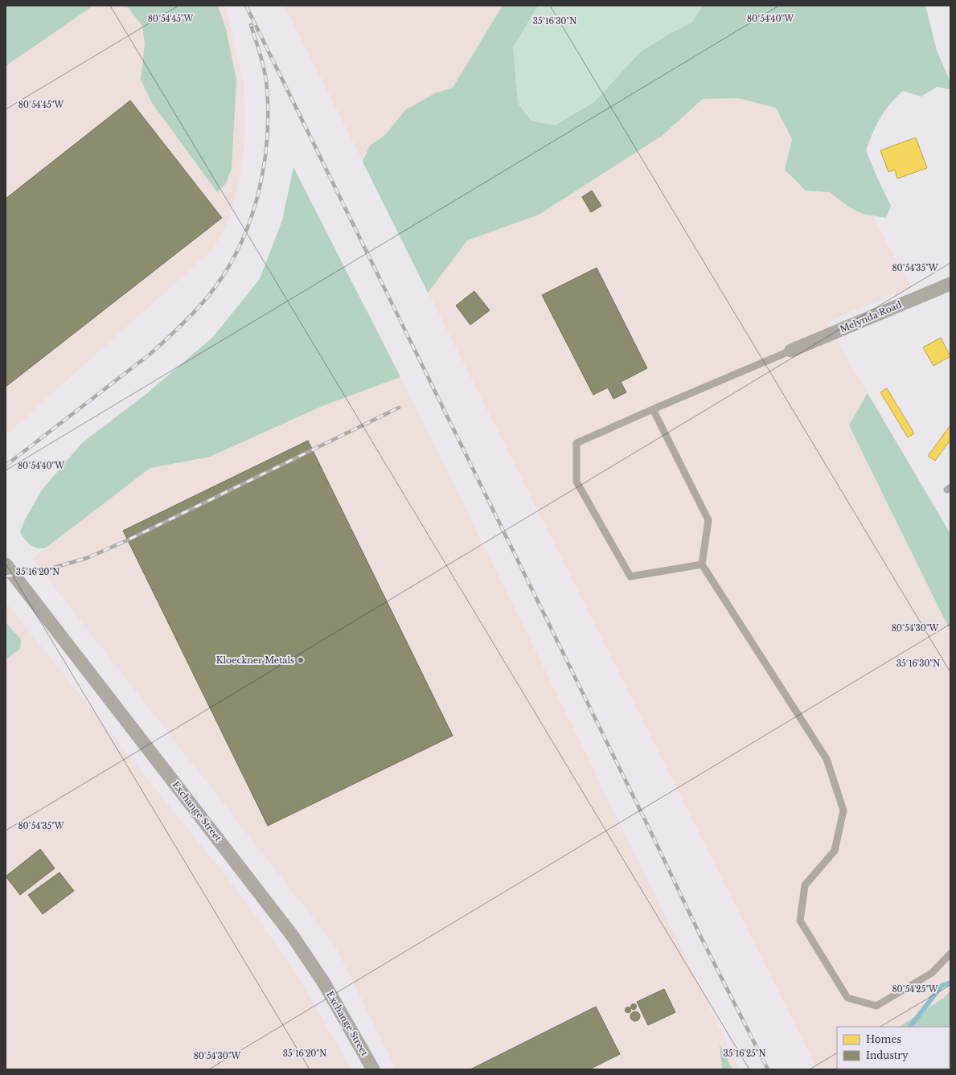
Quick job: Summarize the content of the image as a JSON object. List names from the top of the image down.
{
  "streets": {
    "street": ["Melynda Road", "Exchange Street"]
  },
  "places": ["Kloeckner Metals"],
  "legend": ["Homes", "Industry"],
  "coordinates": [
    "80°54'45\"W",
    "80°54'40\"W",
    "35°16'30\"N",
    "80°54'35\"W",
    "35°16'20\"N",
    "80°54'30\"W",
    "80°54'25\"W",
    "35°16'25\"N"
  ]
}
